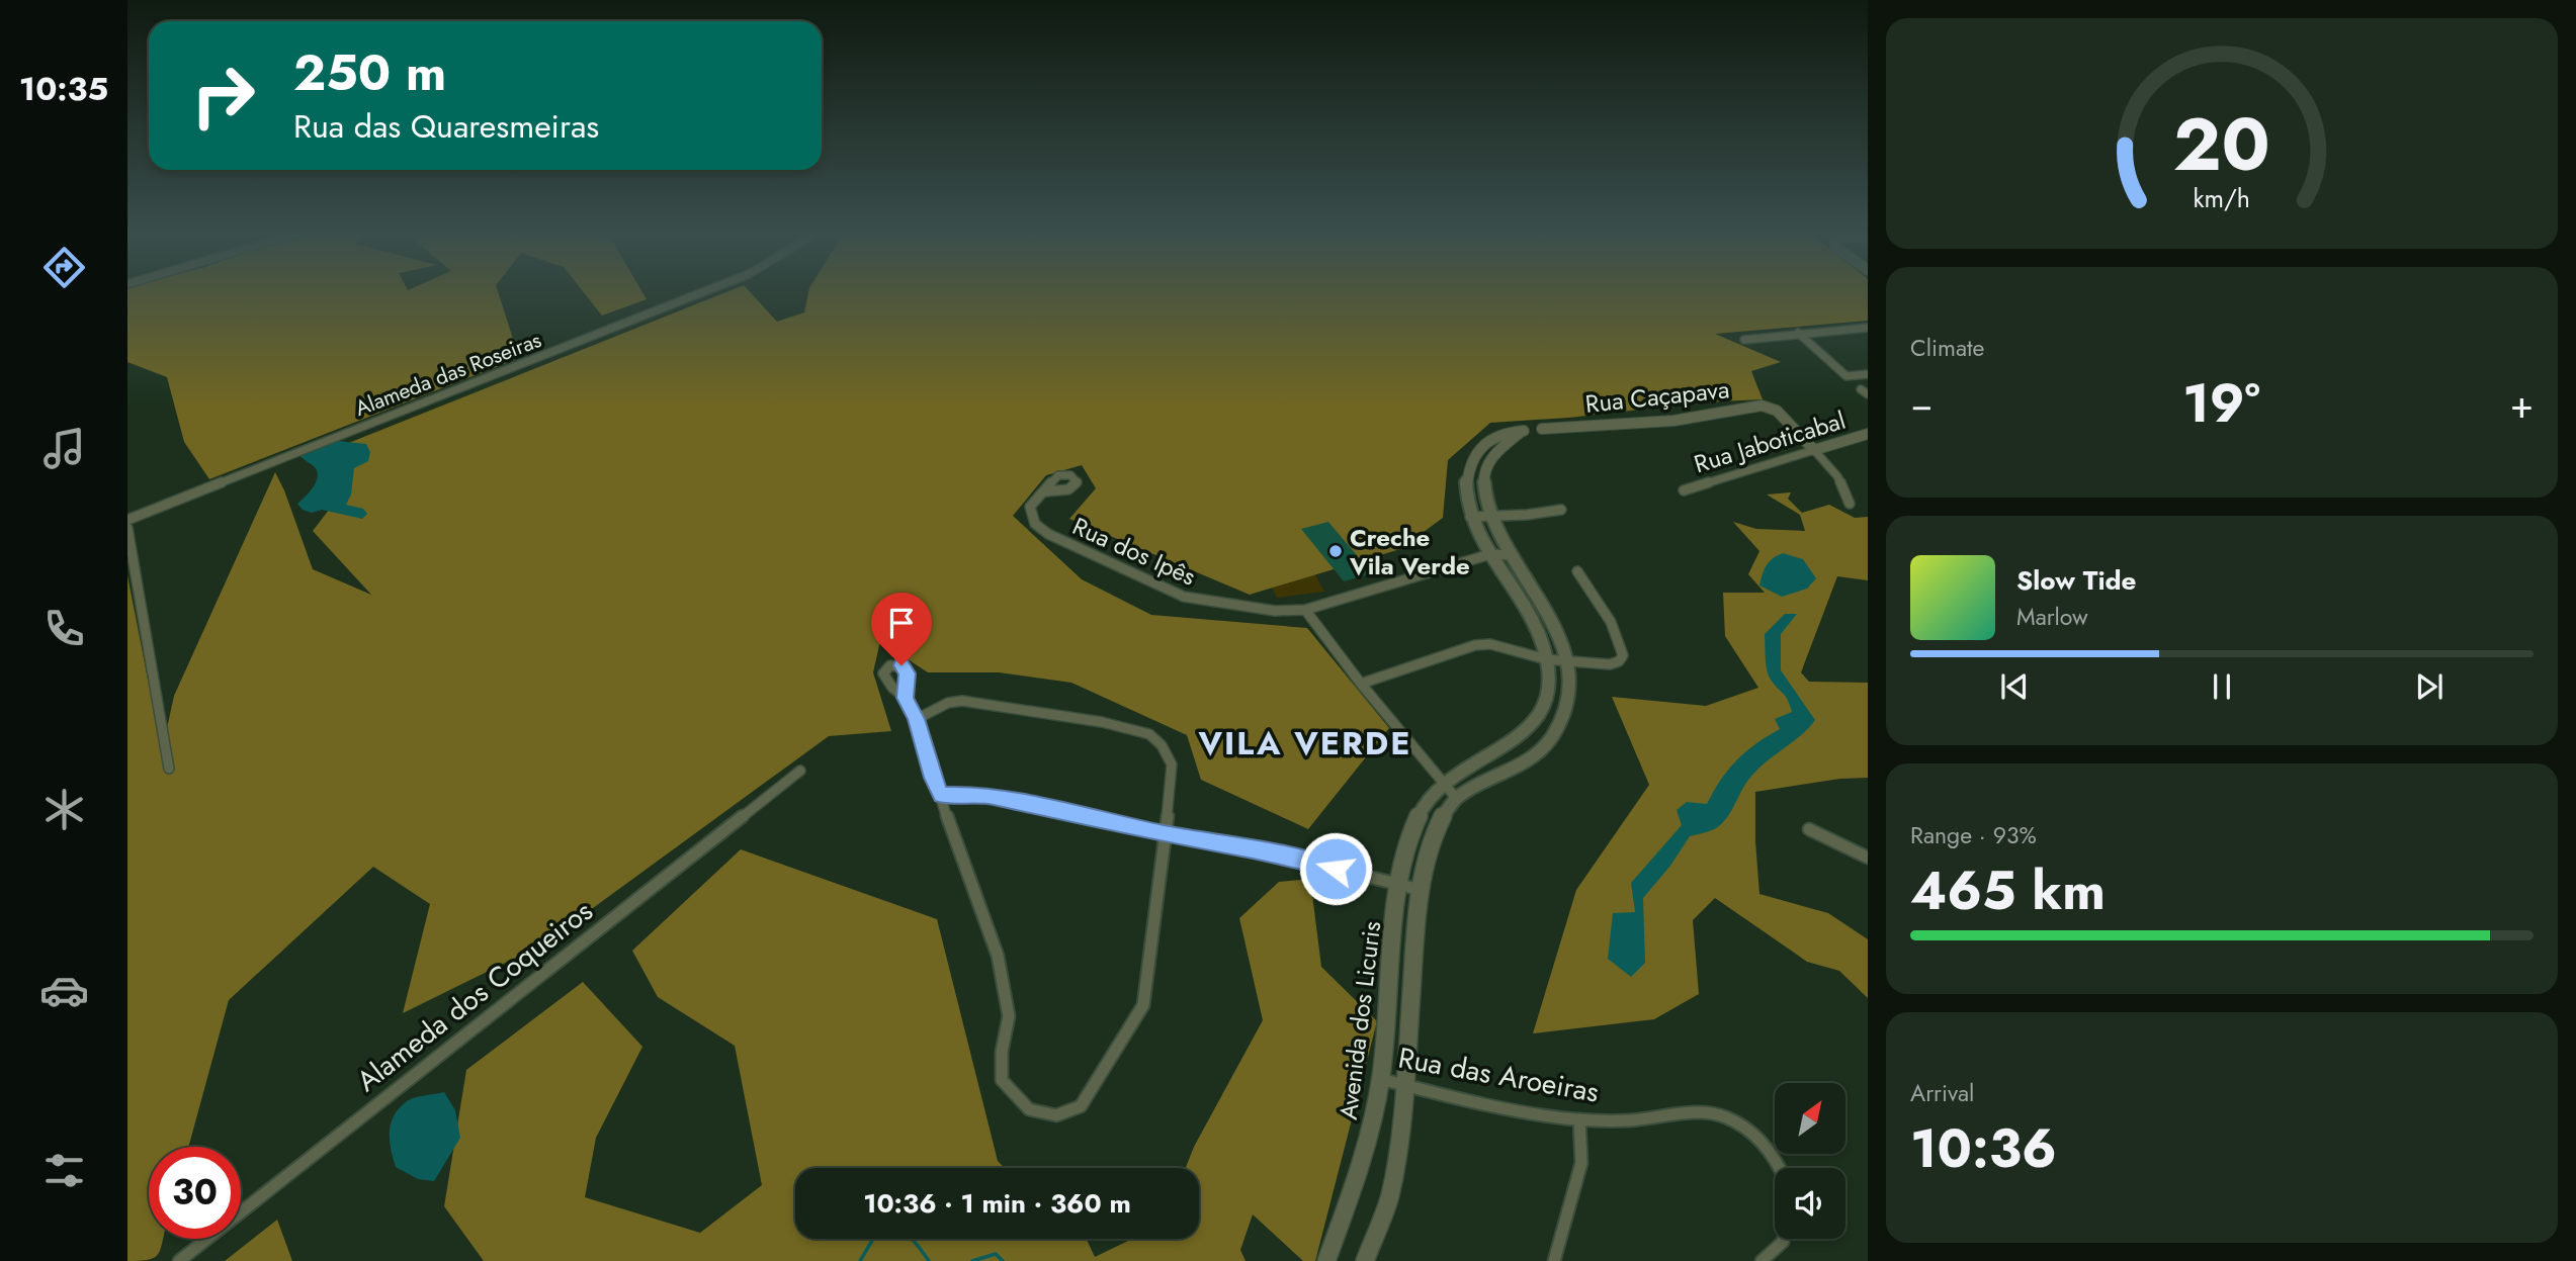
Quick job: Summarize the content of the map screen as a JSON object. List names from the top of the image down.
{
  "streets": {
    "street": [
      "Alameda das Roseiras",
      "Rua Caçapava",
      "Rua Jaboticabal",
      "Rua dos Ipês",
      "Alameda dos Coqueiros",
      "Avenida dos Licuris",
      "Rua das Aroeiras"
    ]
  },
  "crossings": [
    ["Rua Caçapava", "Rua Jaboticabal"],
    ["Rua Caçapava", "Avenida dos Licuris"],
    ["Rua dos Ipês", "Avenida dos Licuris"],
    ["Avenida dos Licuris", "Rua das Aroeiras"]
  ],
  "districts": ["VILA VERDE"],
  "places": ["Creche Vila Verde"],
  "north": "top right",
  "page": {
    "tabs": "10:35",
    "turn": ["250 m", "Rua das Quaresmeiras"],
    "tile": [
      "Climate",
      ["Range · 93%", "465 km"],
      ["Arrival", "10:36"]
    ],
    "heat": ["−", "19°", "+"],
    "song": ["Slow Tide", "Marlow"],
    "limit": "30",
    "trip": "10:36 · 1 min · 360 m",
    "gauge": ["20", "km/h"]
  }
}
